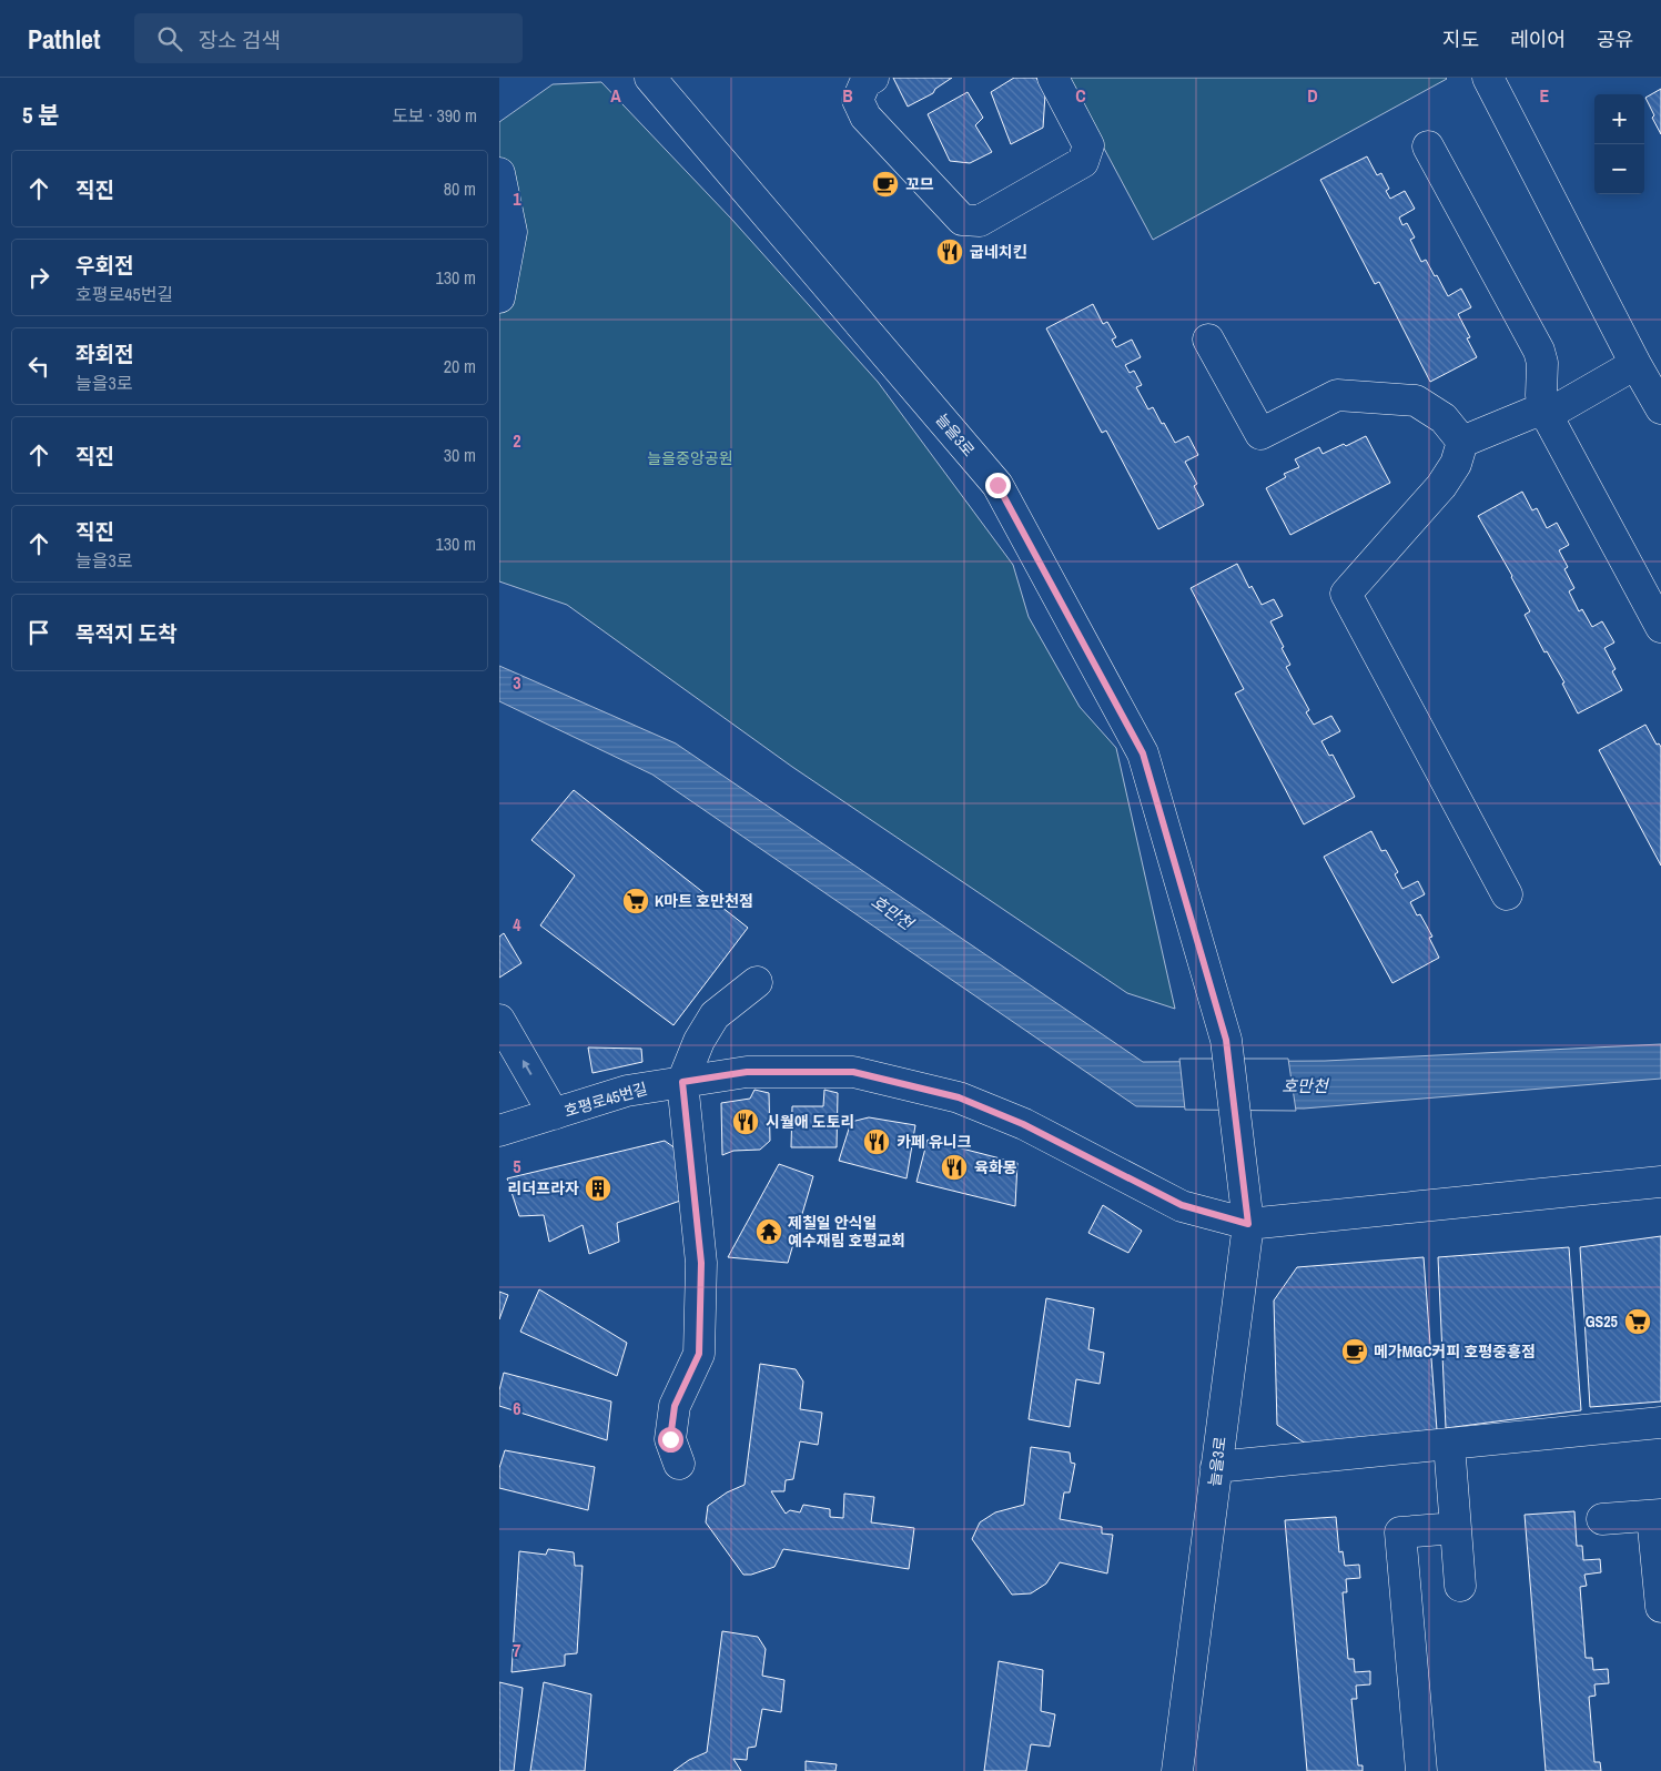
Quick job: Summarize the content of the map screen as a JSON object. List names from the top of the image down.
{
  "streets": {
    "street": ["늘을3로", "호평로45번길"]
  },
  "crossings": [
    ["늘을3로", "호평로45번길"]
  ],
  "water": ["호만천"],
  "parks": ["늘을중앙공원"],
  "places": {
    "cafe": ["꼬므", "메가MGC커피 호평중흥점"],
    "restaurant": [
      "굽네치킨",
      "시월애 도토리",
      "카페 유니크",
      "육화몽"
    ],
    "supermarket": ["K마트 호만천점", "GS25"],
    "building": ["리더프라자"],
    "temple": ["제칠일 안식일 예수재림 호평교회"]
  },
  "page": {
    "header": "Pathlet",
    "search": "장소 검색",
    "nav": ["지도", "레이어", "공유"],
    "heading": ["5 분", "도보 · 390 m"],
    "map_buttons": ["+", "−"],
    "list": [
      ["직진", "80 m"],
      ["우회전", "호평로45번길", "130 m"],
      ["좌회전", "늘을3로", "20 m"],
      ["직진", "30 m"],
      ["직진", "늘을3로", "130 m"],
      "목적지 도착"
    ]
  },
  "grid": {
    "columns": [
      "A",
      "B",
      "C",
      "D",
      "E"
    ],
    "rows": [
      "1",
      "2",
      "3",
      "4",
      "5",
      "6",
      "7"
    ]
  }
}
